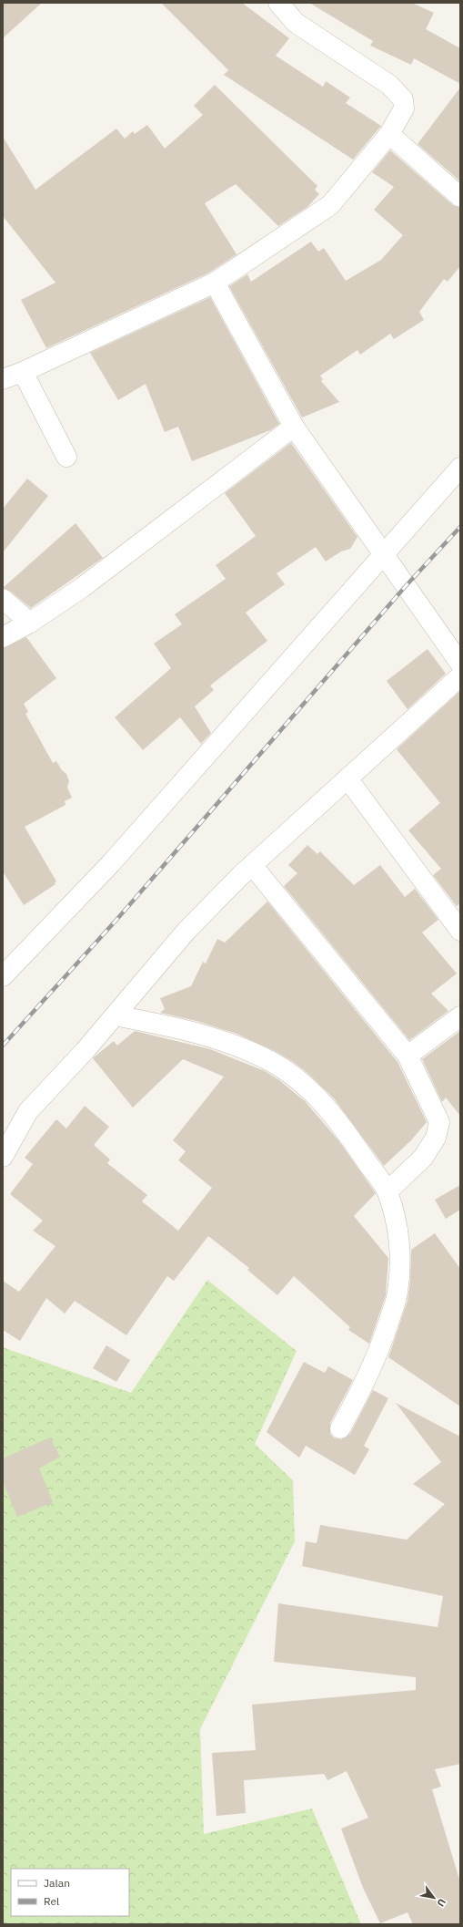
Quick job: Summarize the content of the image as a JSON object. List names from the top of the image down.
{
  "legend": ["Jalan", "Rel"],
  "north": "bottom right"
}
